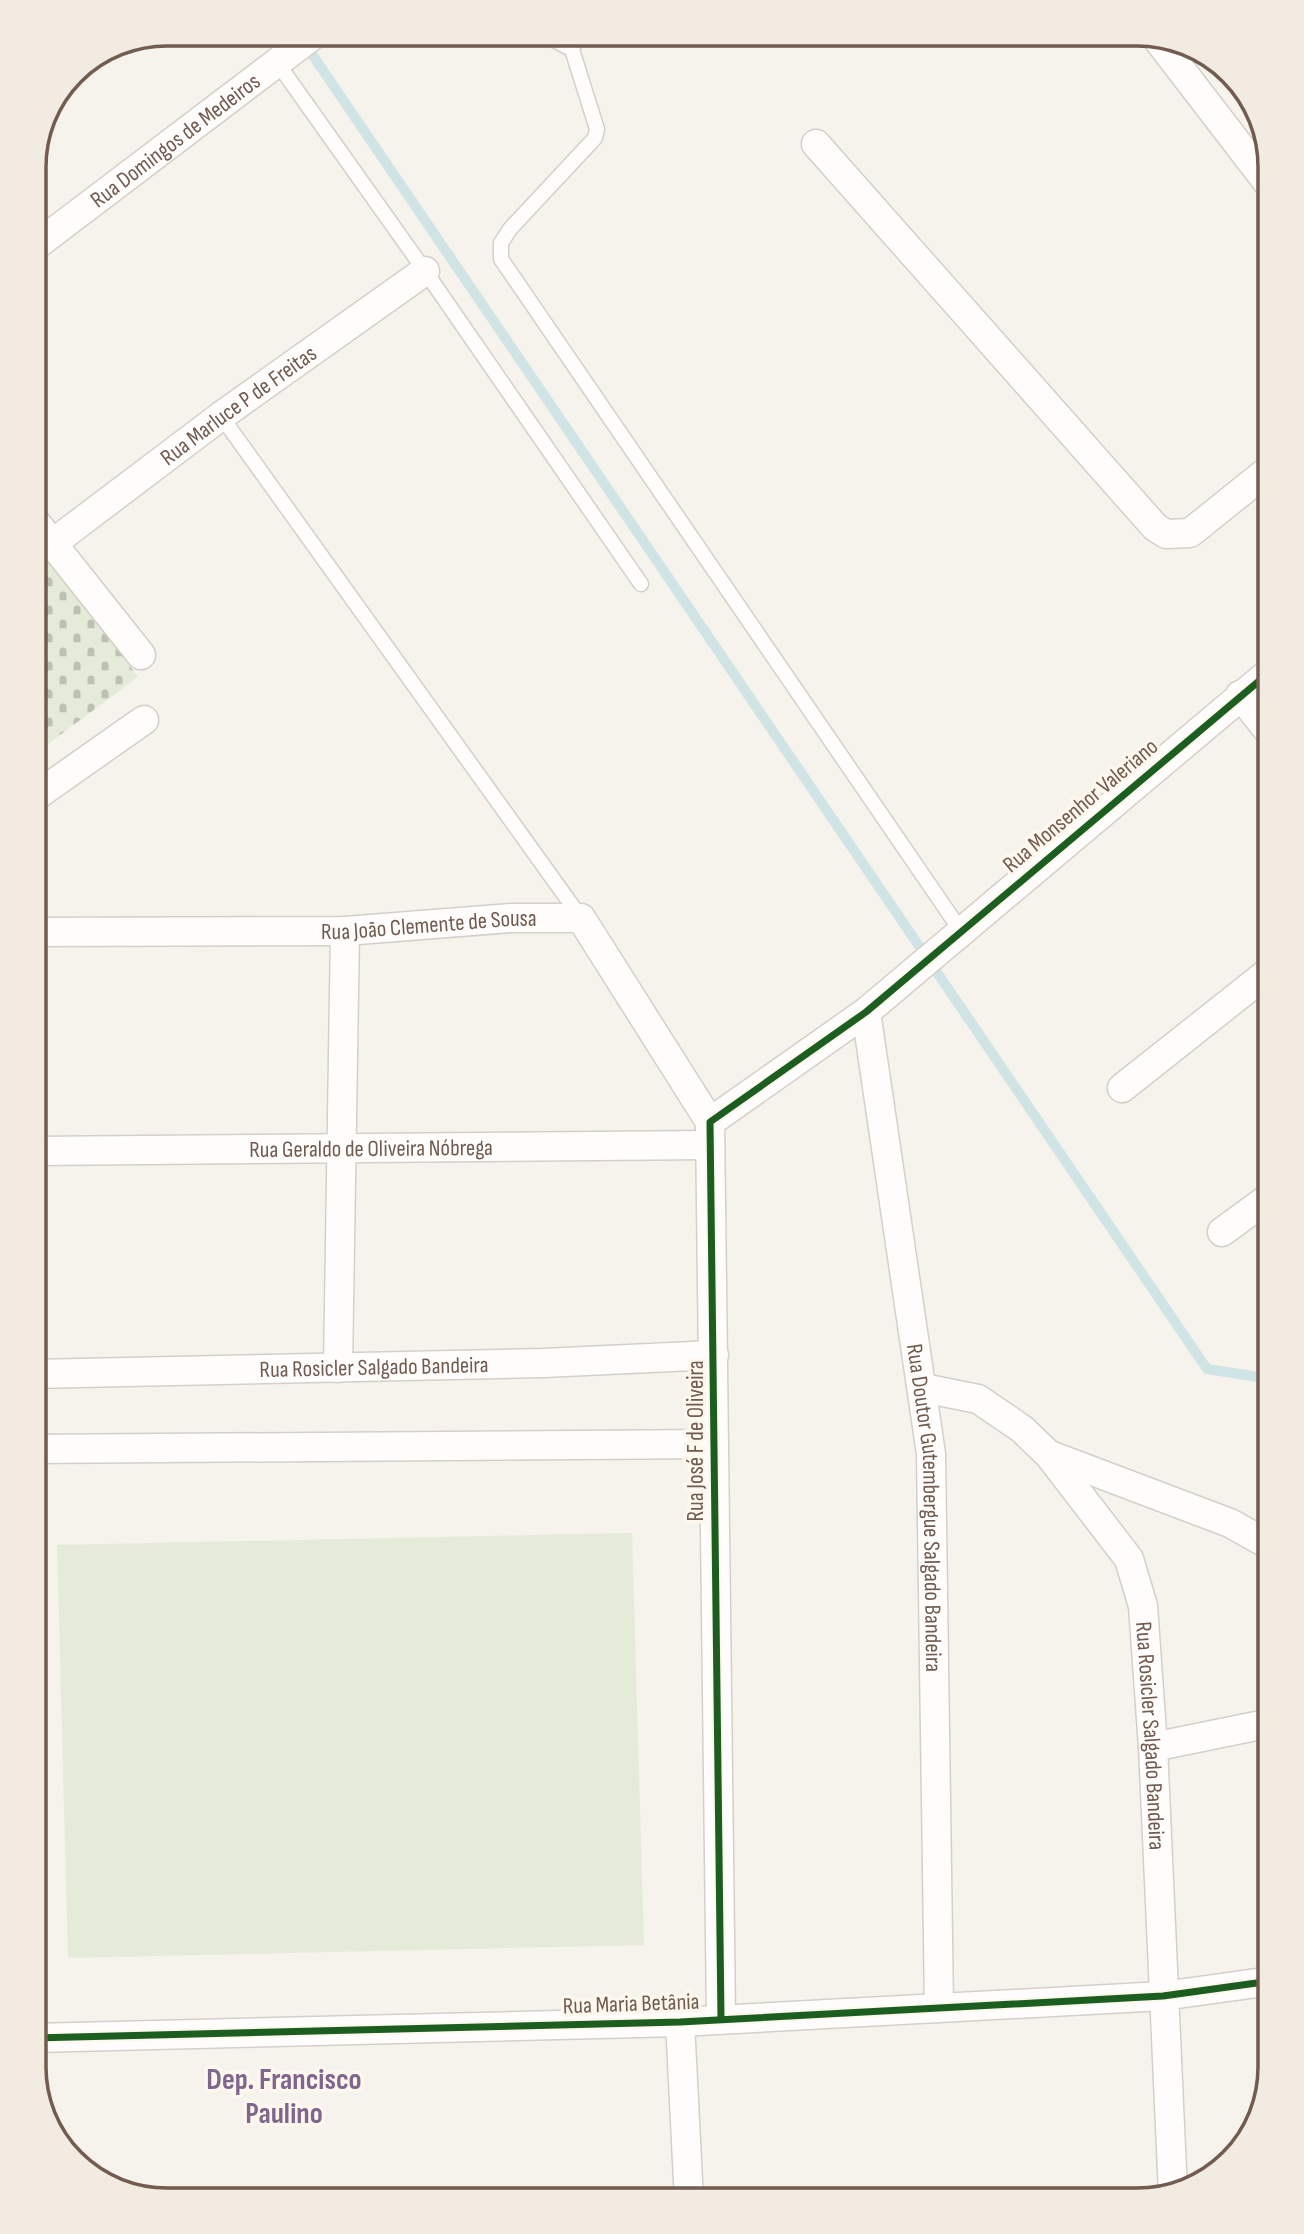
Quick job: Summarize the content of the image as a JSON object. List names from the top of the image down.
{
  "streets": {
    "street": [
      "Rua Domingos de Medeiros",
      "Rua Marluce P de Freitas",
      "Rua Monsenhor Valeriano",
      "Rua João Clemente de Sousa",
      "Rua Geraldo de Oliveira Nóbrega",
      "Rua Rosicler Salgado Bandeira",
      "Rua José F de Oliveira",
      "Rua Doutor Gutembergue Salgado Bandeira",
      "Rua Maria Betânia"
    ]
  },
  "crossings": [
    ["Rua Monsenhor Valeriano", "Rua Doutor Gutembergue Salgado Bandeira"],
    ["Rua Geraldo de Oliveira Nóbrega", "Rua José F de Oliveira"],
    ["Rua Rosicler Salgado Bandeira", "Rua José F de Oliveira"],
    ["Rua Rosicler Salgado Bandeira", "Rua Doutor Gutembergue Salgado Bandeira"],
    ["Rua Rosicler Salgado Bandeira", "Rua Maria Betânia"],
    ["Rua José F de Oliveira", "Rua Maria Betânia"],
    ["Rua Doutor Gutembergue Salgado Bandeira", "Rua Maria Betânia"]
  ],
  "districts": ["Dep. Francisco Paulino"]
}
